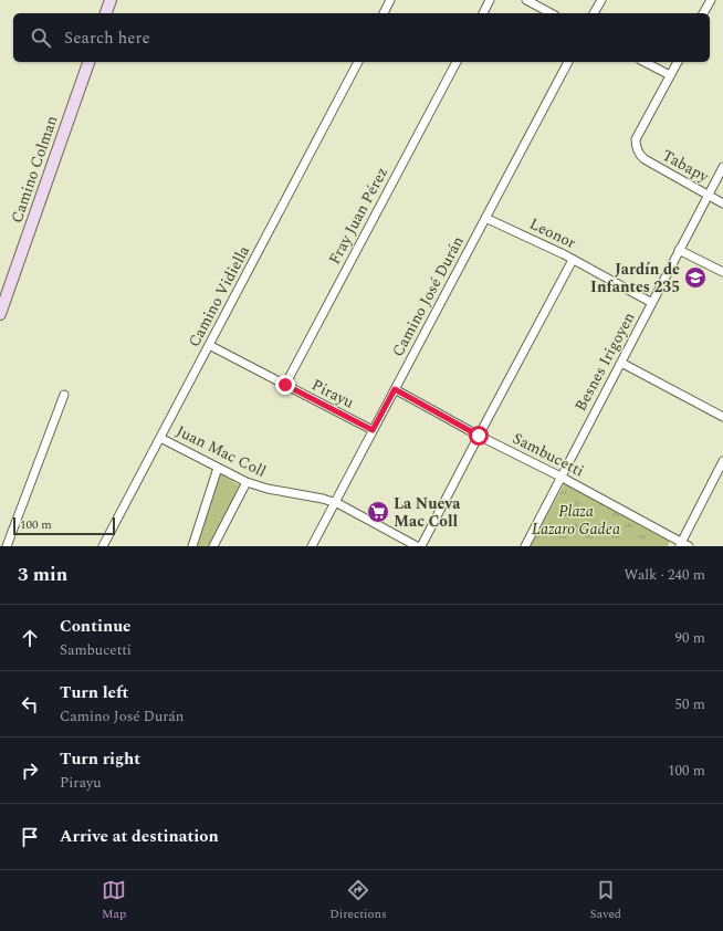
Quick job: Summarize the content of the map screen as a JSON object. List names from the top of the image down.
{
  "streets": {
    "street": [
      "Tabapy",
      "Camino Colman",
      "Fray Juan Pérez",
      "Leonor",
      "Camino Vidiella",
      "Camino José Durán",
      "Besnes Irigoyen",
      "Pirayu",
      "Juan Mac Coll",
      "Sambucetti"
    ]
  },
  "crossings": [
    ["Tabapy", "Besnes Irigoyen"],
    ["Fray Juan Pérez", "Pirayu"],
    ["Leonor", "Camino José Durán"],
    ["Leonor", "Besnes Irigoyen"],
    ["Camino Vidiella", "Pirayu"],
    ["Camino Vidiella", "Juan Mac Coll"],
    ["Camino José Durán", "Pirayu"],
    ["Camino José Durán", "Juan Mac Coll"],
    ["Camino José Durán", "Sambucetti"],
    ["Besnes Irigoyen", "Sambucetti"]
  ],
  "parks": ["Plaza Lazaro Gadea"],
  "places": {
    "school or university": ["Jardín de Infantes 235"],
    "supermarket": ["La Nueva Mac Coll"]
  },
  "scale_bar": "100 m",
  "page": {
    "search": "Search here",
    "scale": "100 m",
    "heading": ["3 min", "Walk · 240 m"],
    "list": [
      ["Continue", "Sambucetti", "90 m"],
      ["Turn left", "Camino José Durán", "50 m"],
      ["Turn right", "Pirayu", "100 m"],
      "Arrive at destination"
    ],
    "nav": ["Map", "Directions", "Saved"]
  }
}
